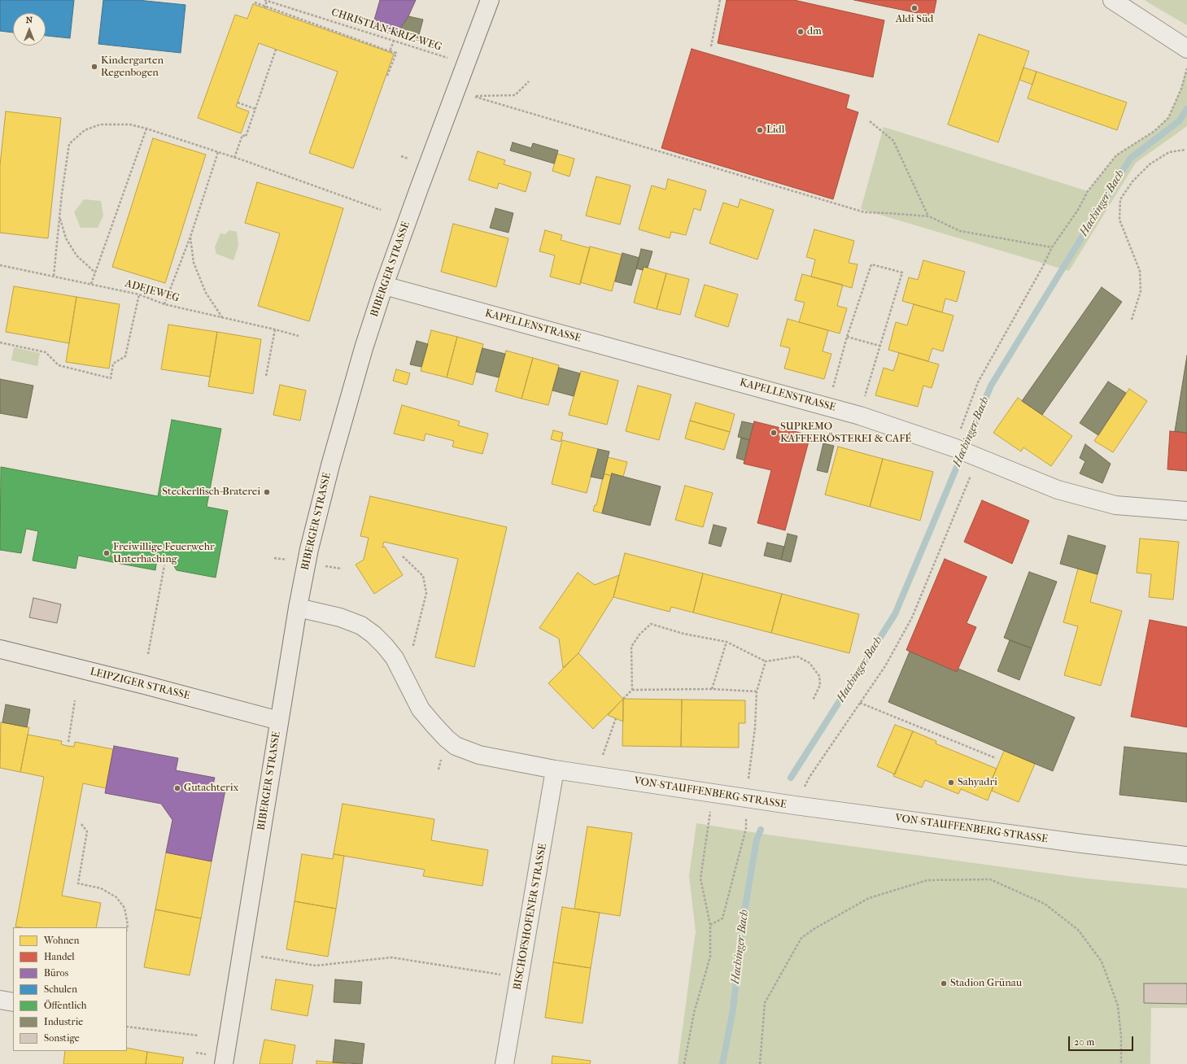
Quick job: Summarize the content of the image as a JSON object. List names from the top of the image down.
{
  "streets": {
    "main road": ["BIBERGER STRASSE", "LEIPZIGER STRASSE"],
    "street": ["KAPELLENSTRASSE", "VON-STAUFFENBERG-STRASSE", "BISCHOFSHOFENER STRASSE"],
    "path": ["CHRISTIAN-KRIZ-WEG", "ADEJEWEG"]
  },
  "crossings": [
    ["CHRISTIAN-KRIZ-WEG", "BIBERGER STRASSE"],
    ["BIBERGER STRASSE", "KAPELLENSTRASSE"],
    ["BIBERGER STRASSE", "LEIPZIGER STRASSE"],
    ["BIBERGER STRASSE", "VON-STAUFFENBERG-STRASSE"],
    ["VON-STAUFFENBERG-STRASSE", "BISCHOFSHOFENER STRASSE"]
  ],
  "water": ["Hachinger Bach"],
  "places": [
    "Aldi Süd",
    "dm",
    "Kindergarten Regenbogen",
    "Lidl",
    "SUPREMO KAFFEERÖSTEREI & CAFÉ",
    "Steckerlfisch-Braterei",
    "Freiwillige Feuerwehr Unterhaching",
    "Sahyadri",
    "Gutachterix",
    "Stadion Grünau"
  ],
  "legend": [
    "Wohnen",
    "Handel",
    "Büros",
    "Schulen",
    "Öffentlich",
    "Industrie",
    "Sonstige"
  ],
  "scale_bar": "20 m",
  "north": "top"
}
